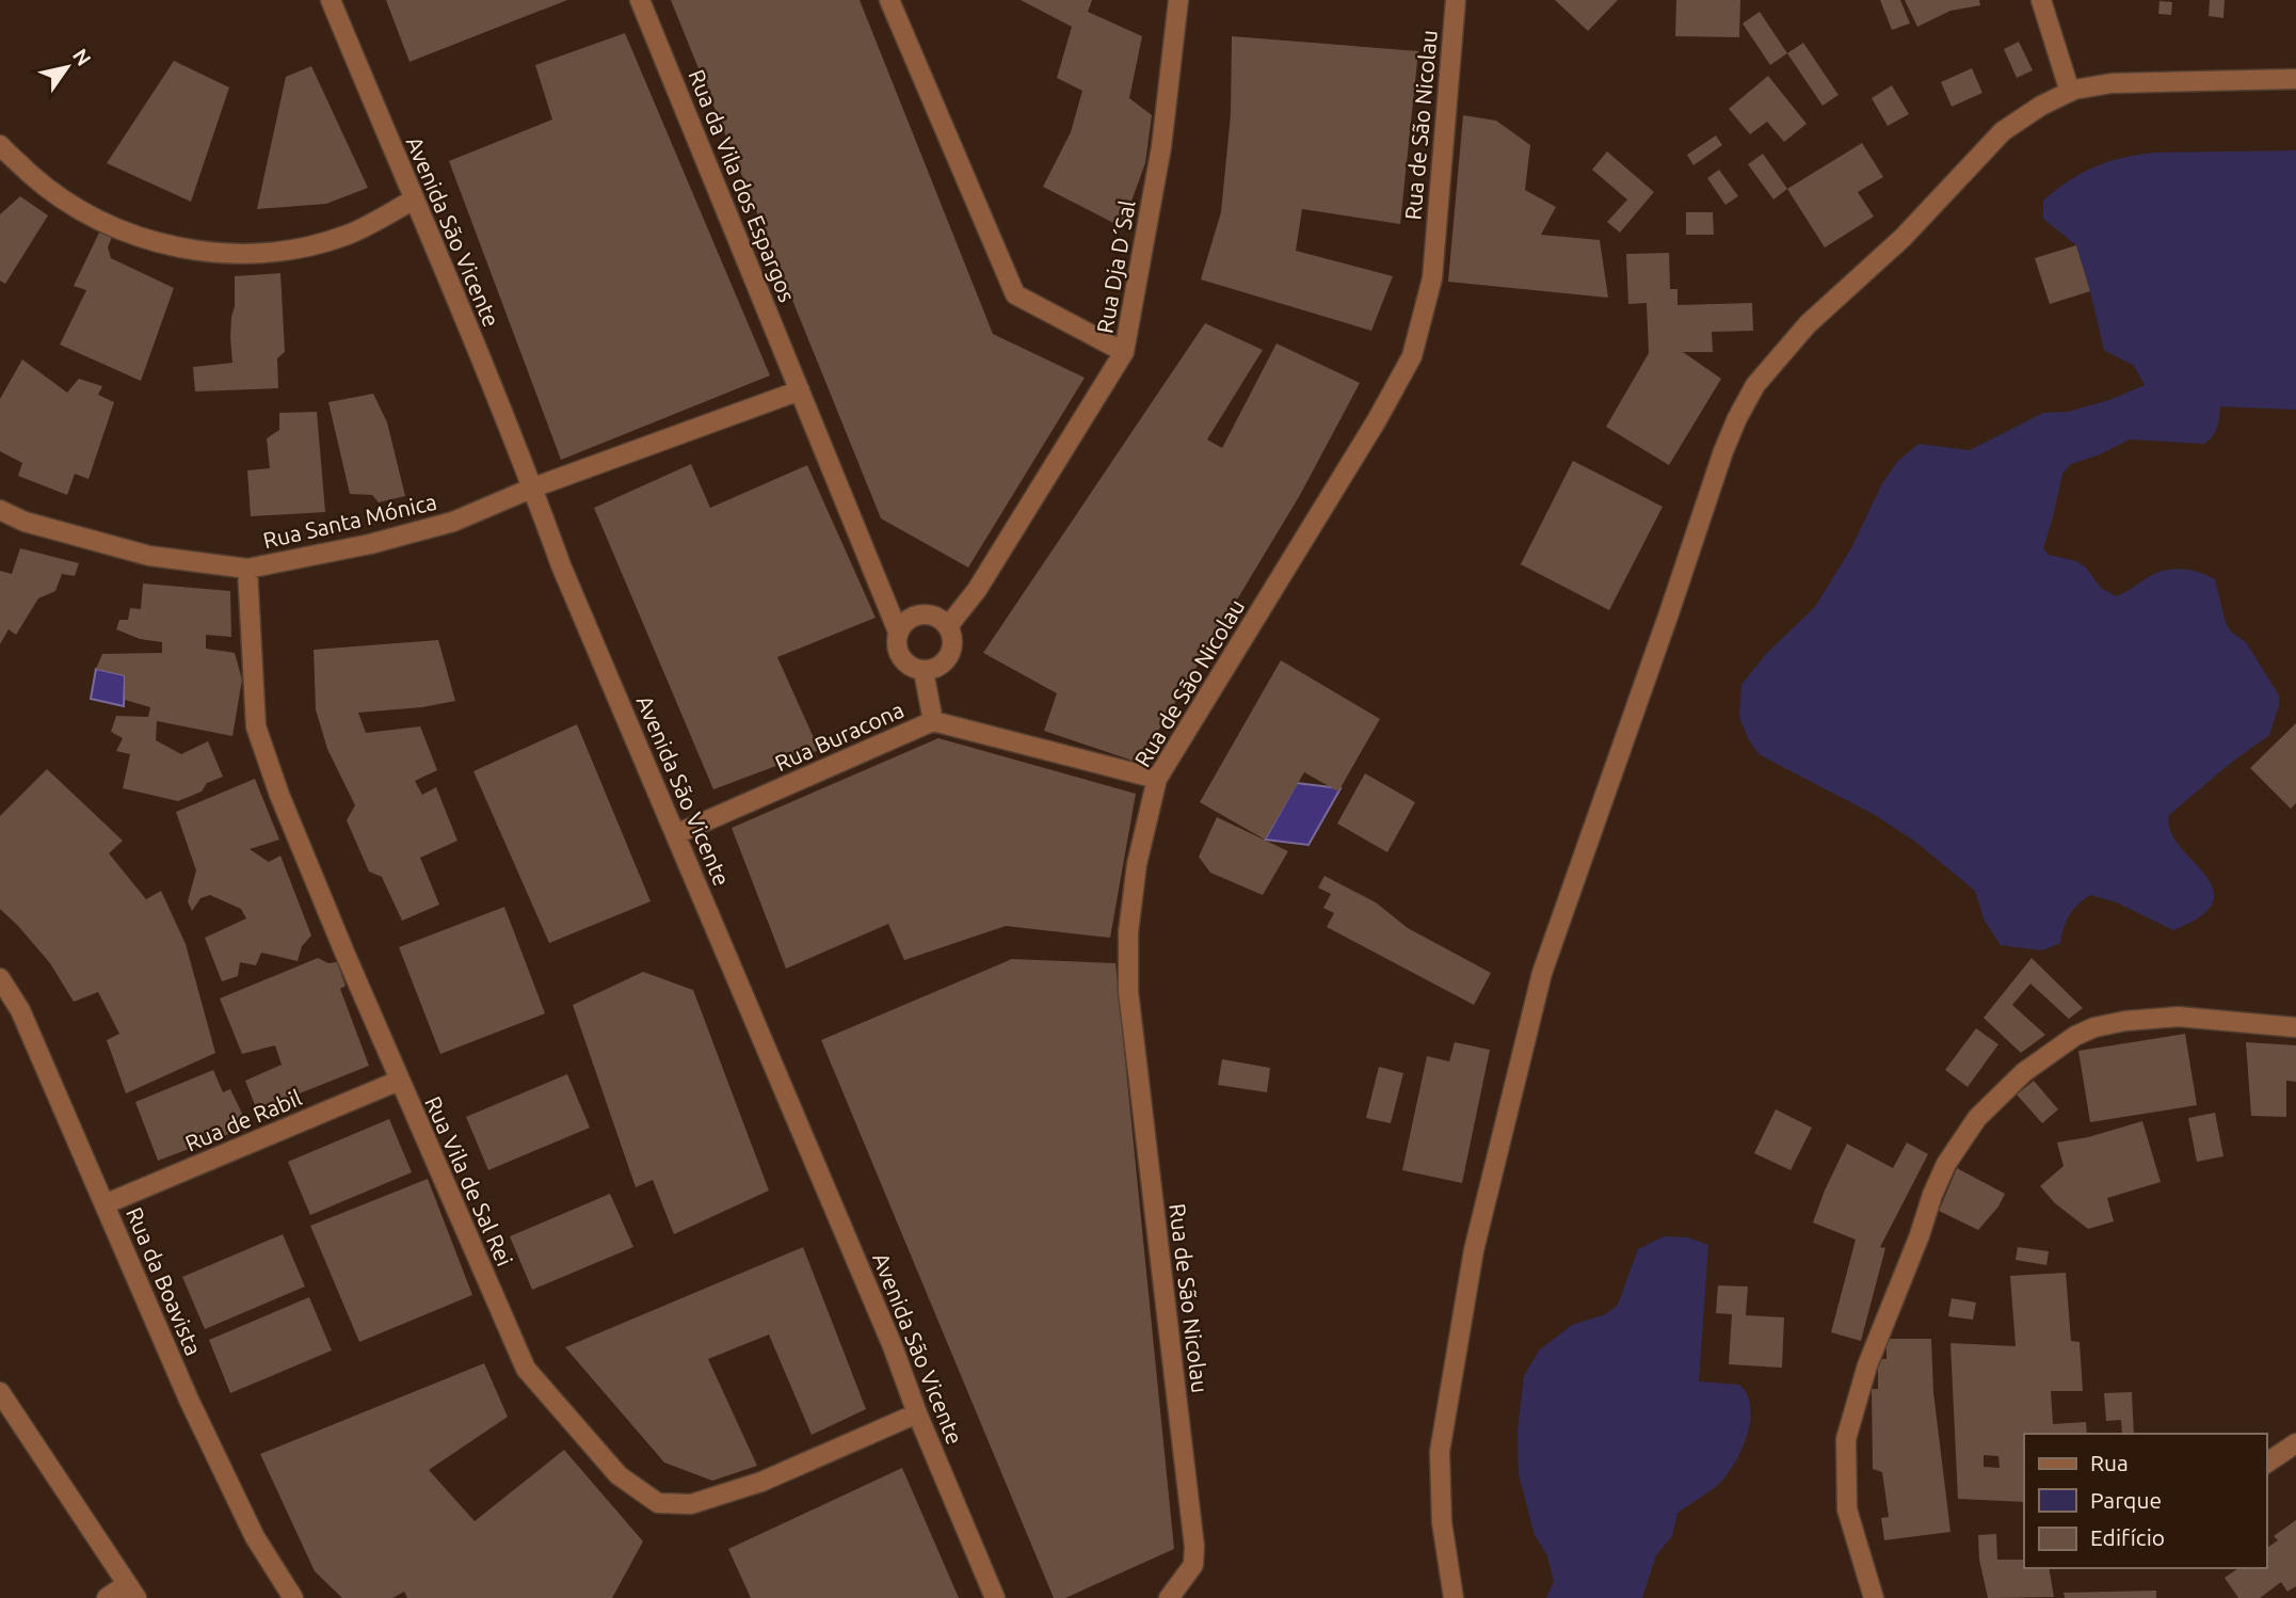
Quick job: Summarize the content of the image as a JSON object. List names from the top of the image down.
{
  "streets": {
    "street": [
      "Rua de São Nicolau",
      "Rua da Vila dos Espargos",
      "Avenida São Vicente",
      "Rua Dja D´Sal",
      "Rua Santa Mónica",
      "Rua Buracona",
      "Rua de Rabil",
      "Rua Vila de Sal Rei",
      "Rua da Boavista"
    ]
  },
  "crossings": [
    ["Rua de São Nicolau", "Rua Buracona"],
    ["Rua da Vila dos Espargos", "Rua Dja D´Sal"],
    ["Rua da Vila dos Espargos", "Rua Santa Mónica"],
    ["Avenida São Vicente", "Rua Santa Mónica"],
    ["Avenida São Vicente", "Rua Buracona"],
    ["Avenida São Vicente", "Rua Vila de Sal Rei"],
    ["Rua Santa Mónica", "Rua Vila de Sal Rei"],
    ["Rua de Rabil", "Rua Vila de Sal Rei"],
    ["Rua de Rabil", "Rua da Boavista"]
  ],
  "legend": ["Rua", "Parque", "Edifício"],
  "north": "top right"
}
